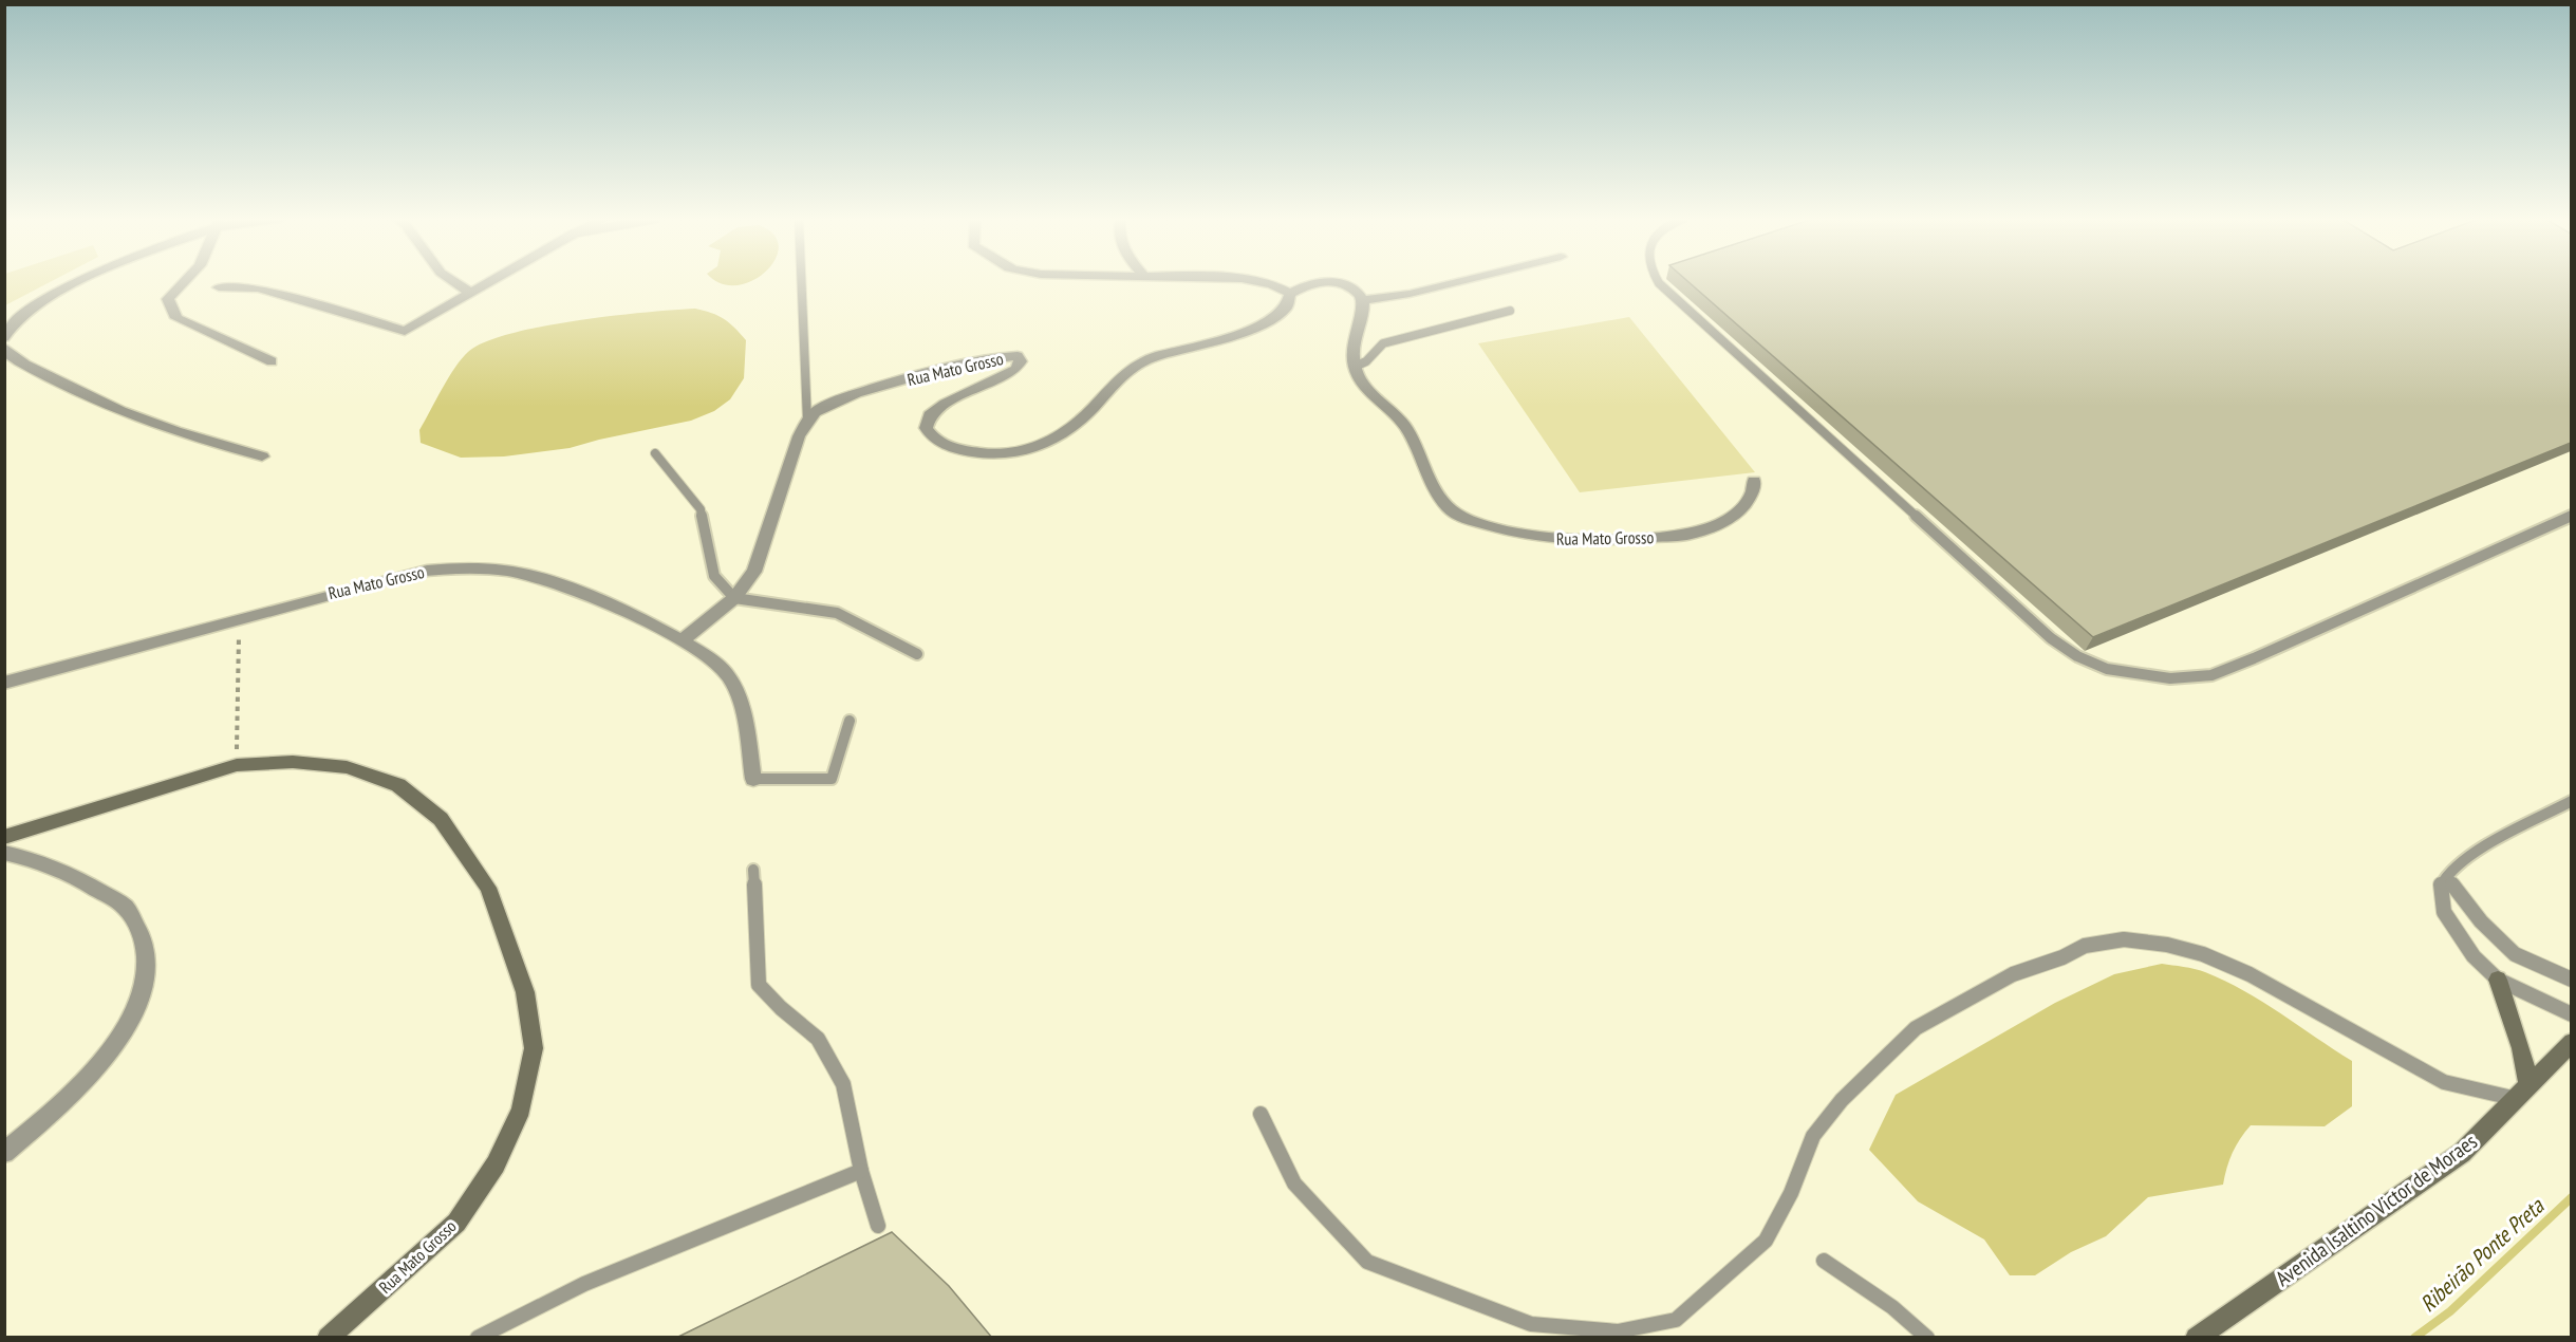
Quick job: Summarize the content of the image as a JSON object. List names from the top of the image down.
{
  "streets": {
    "main road": ["Rua Mato Grosso", "Avenida Isaltino Victor de Moraes"]
  },
  "water": ["Ribeirão Ponte Preta"]
}
